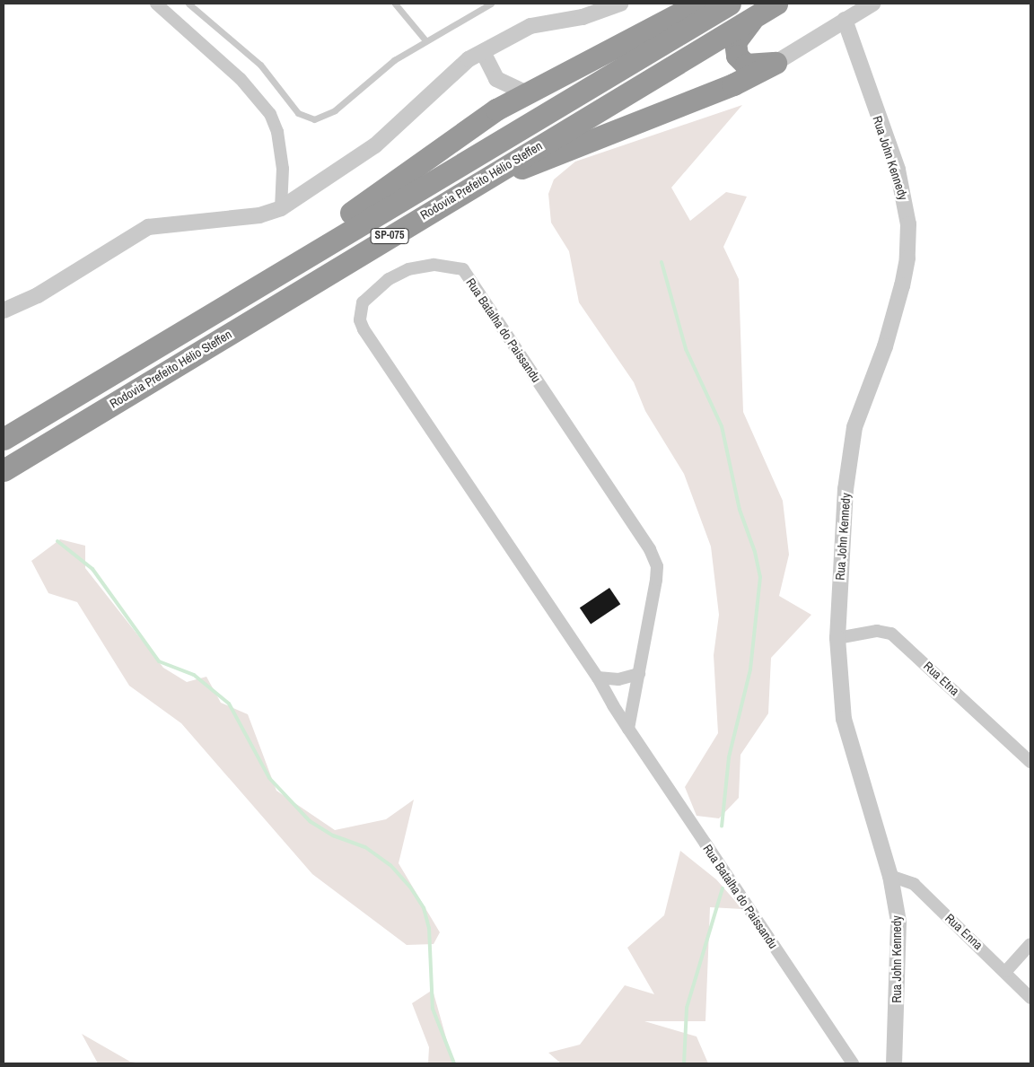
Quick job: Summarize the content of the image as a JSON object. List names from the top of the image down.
{
  "streets": {
    "highway": ["Rodovia Prefeito Hélio Steffen", "SP-075"],
    "street": [
      "Rua John Kennedy",
      "Rua Batalha do Paissandu",
      "Rua Etna",
      "Rua Enna"
    ]
  },
  "crossings": [
    ["Rua John Kennedy", "Rua Etna"],
    ["Rua John Kennedy", "Rua Enna"]
  ]
}
